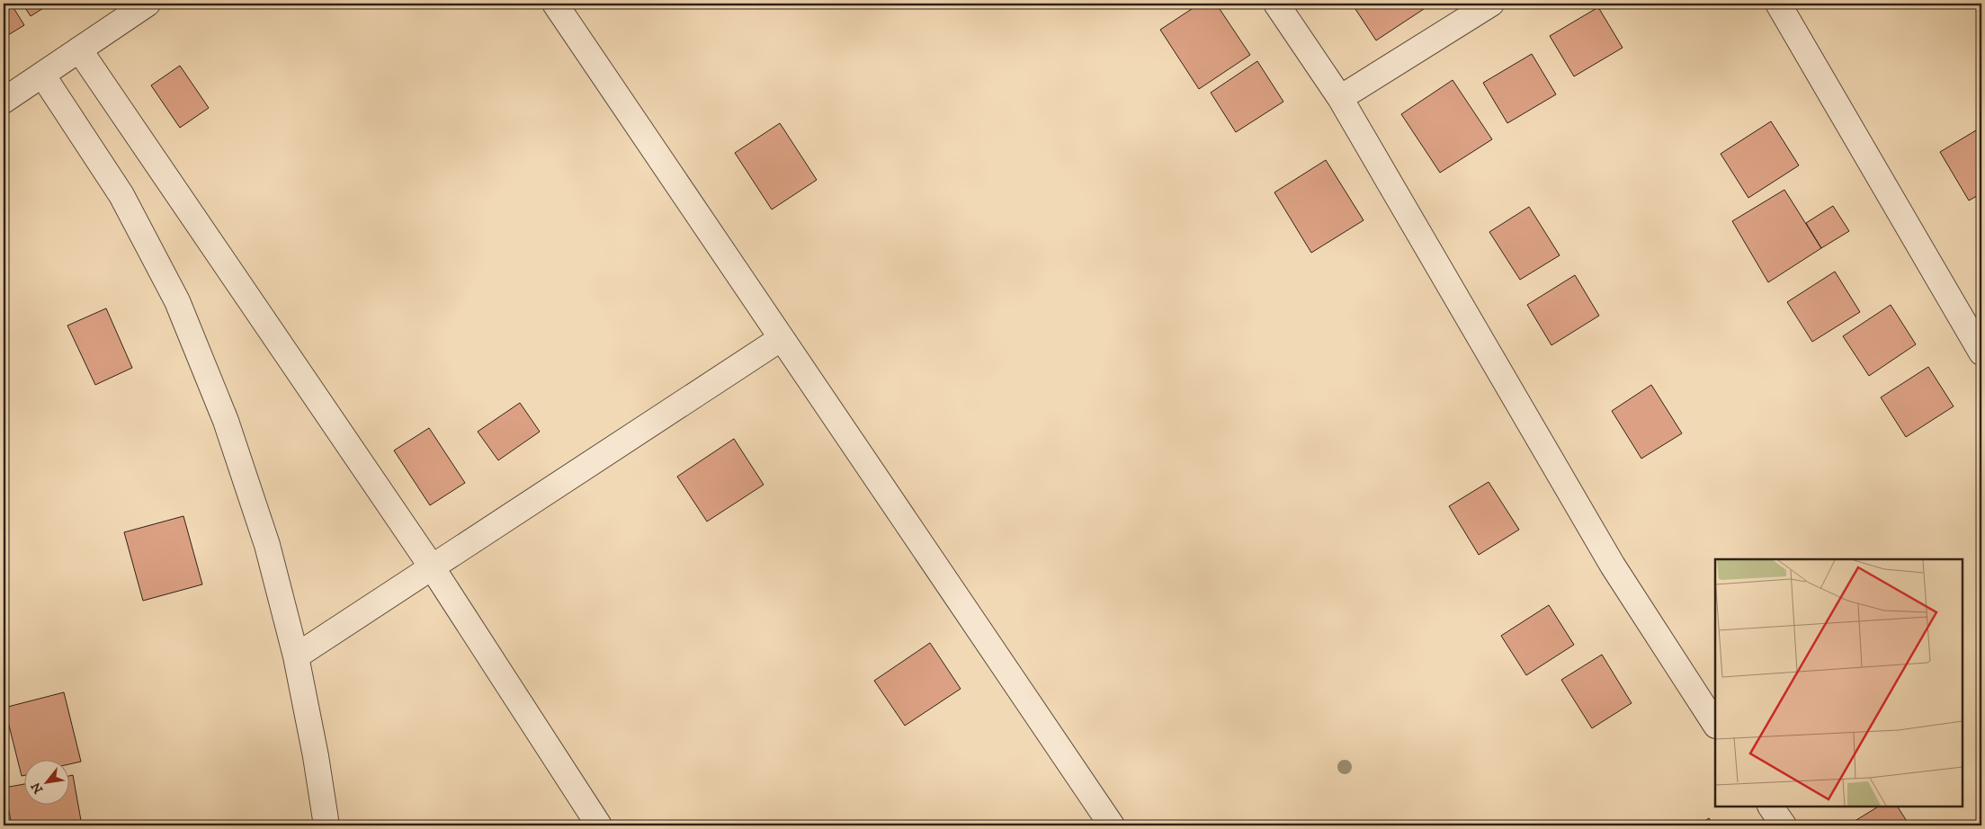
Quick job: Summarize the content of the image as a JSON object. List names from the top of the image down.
{
  "north": "bottom left"
}
